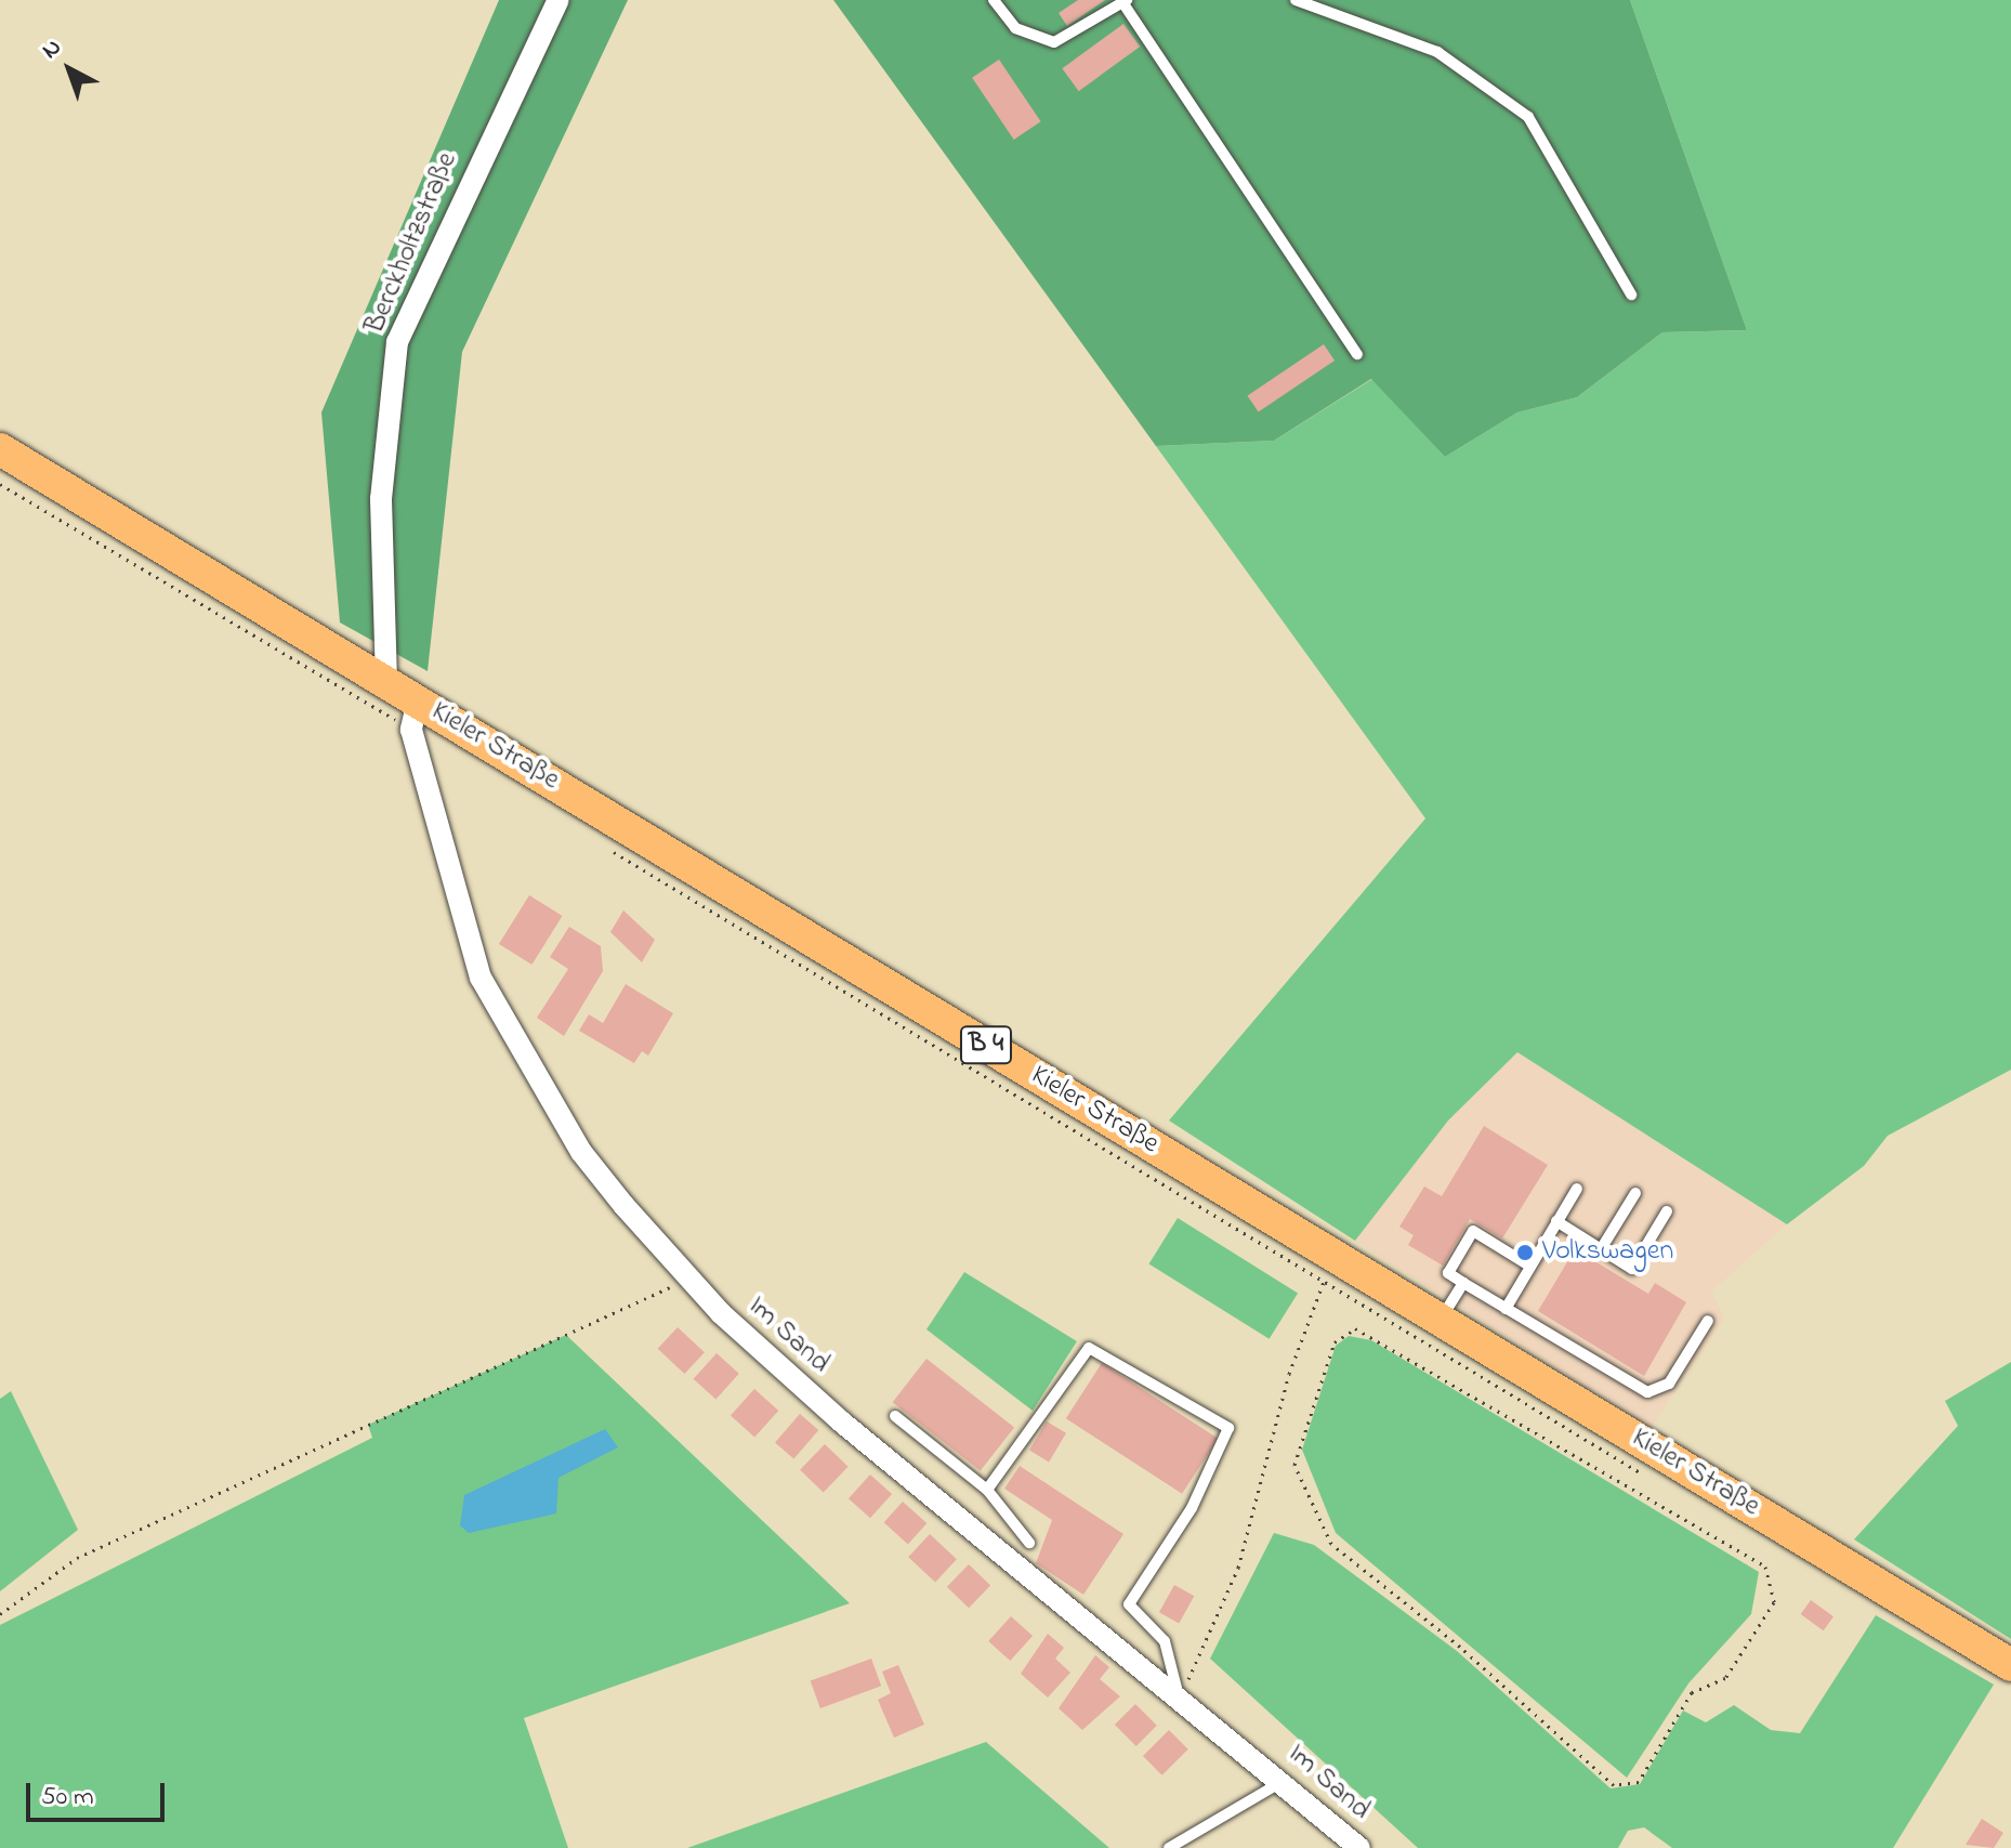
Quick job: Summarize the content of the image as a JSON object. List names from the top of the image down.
{
  "streets": {
    "main road": ["Kieler Straße", "B 4"],
    "street": ["Berckholtzstraße", "Im Sand"]
  },
  "crossings": [
    ["Berckholtzstraße", "Kieler Straße"],
    ["Kieler Straße", "Im Sand"]
  ],
  "places": ["Volkswagen"],
  "scale_bar": "50 m",
  "north": "top left"
}
